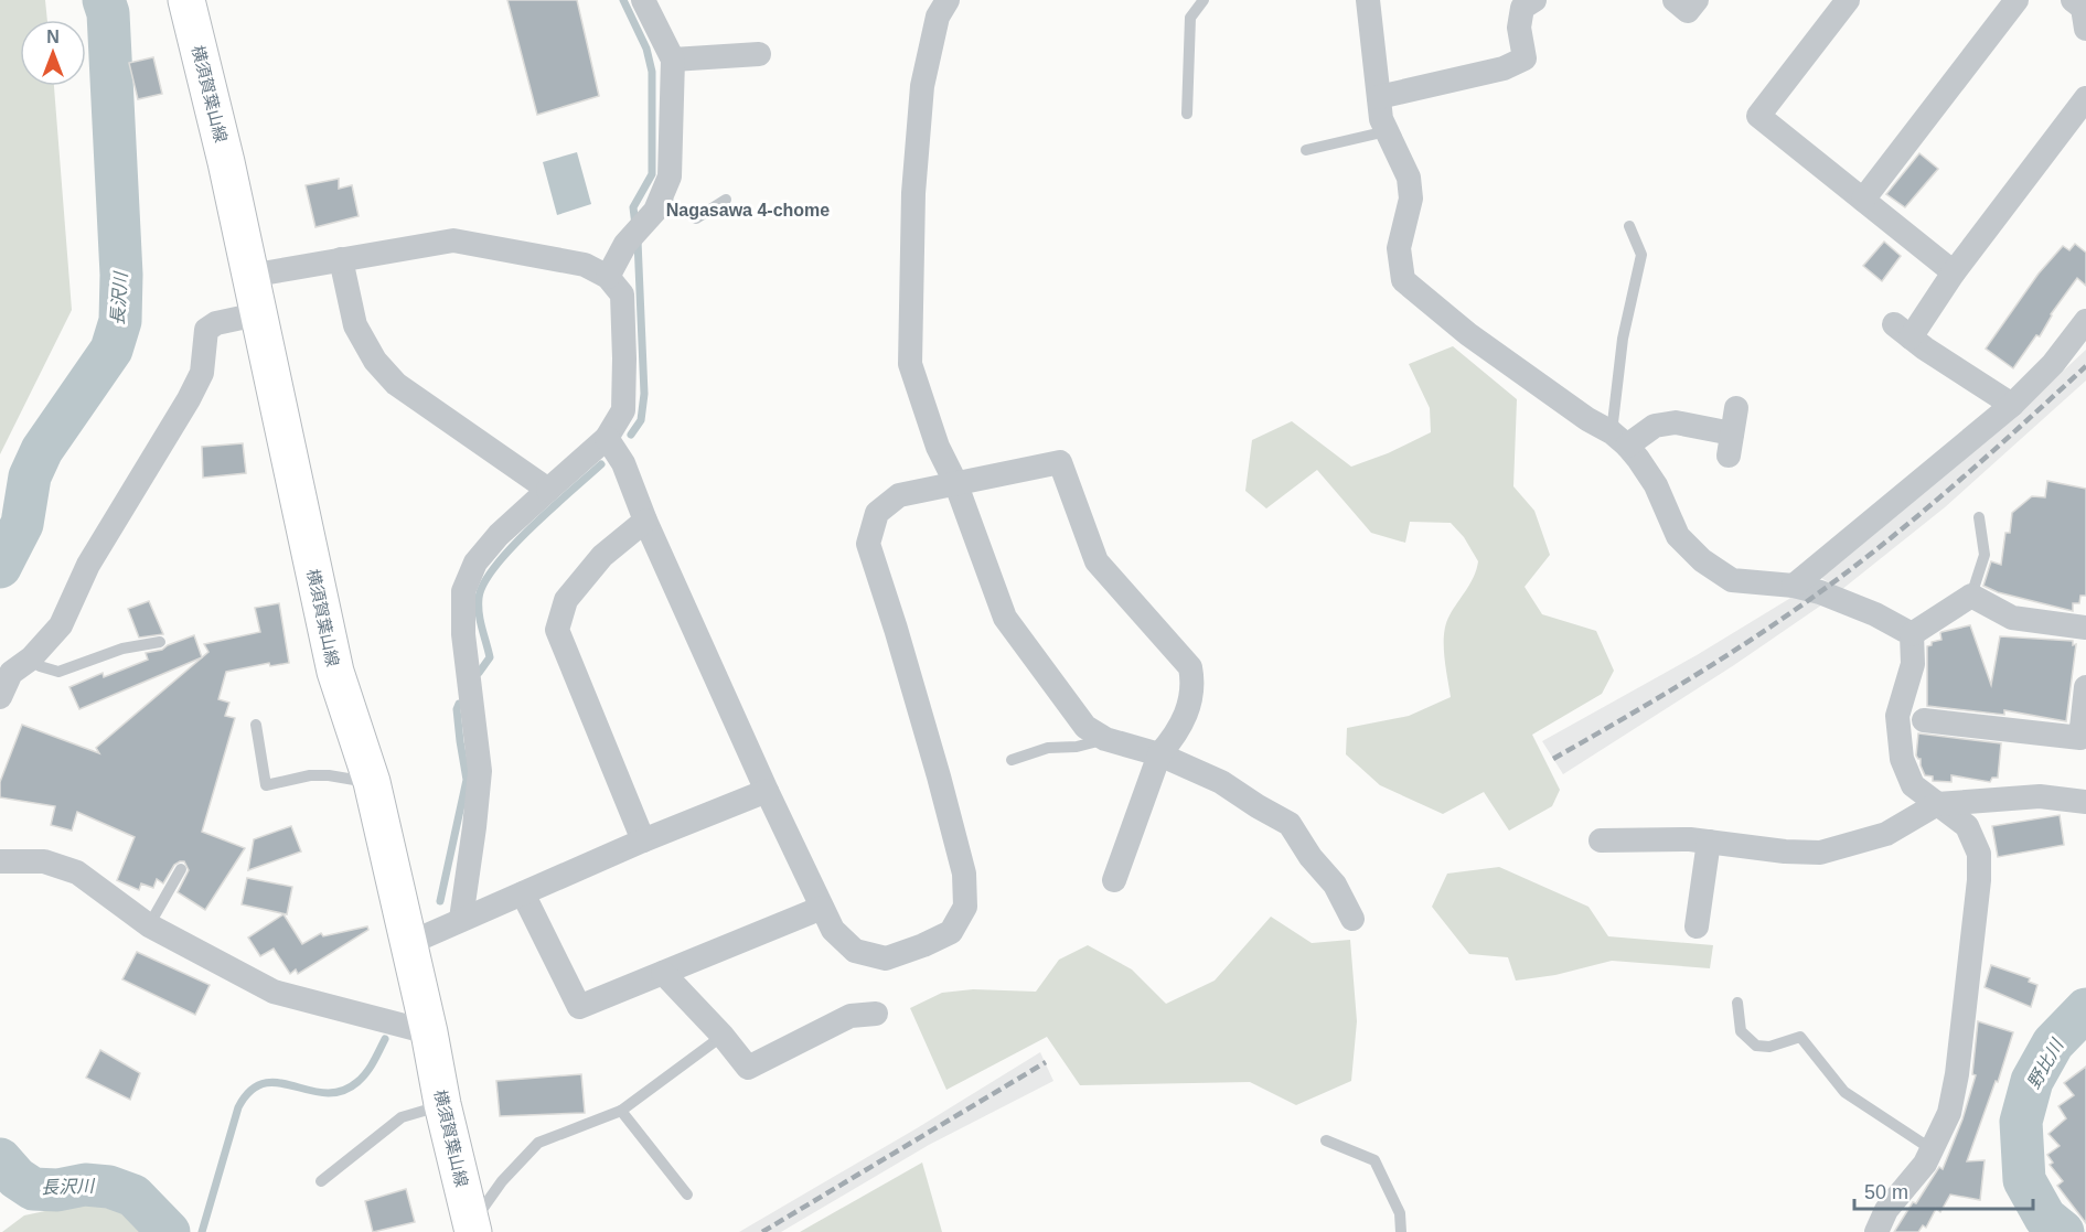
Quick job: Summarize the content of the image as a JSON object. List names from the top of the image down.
{
  "streets": {
    "main road": ["横須賀葉山線"]
  },
  "districts": ["Nagasawa 4-chome"],
  "water": ["長沢川", "野比川"],
  "scale_bar": "50 m",
  "north": "top"
}
